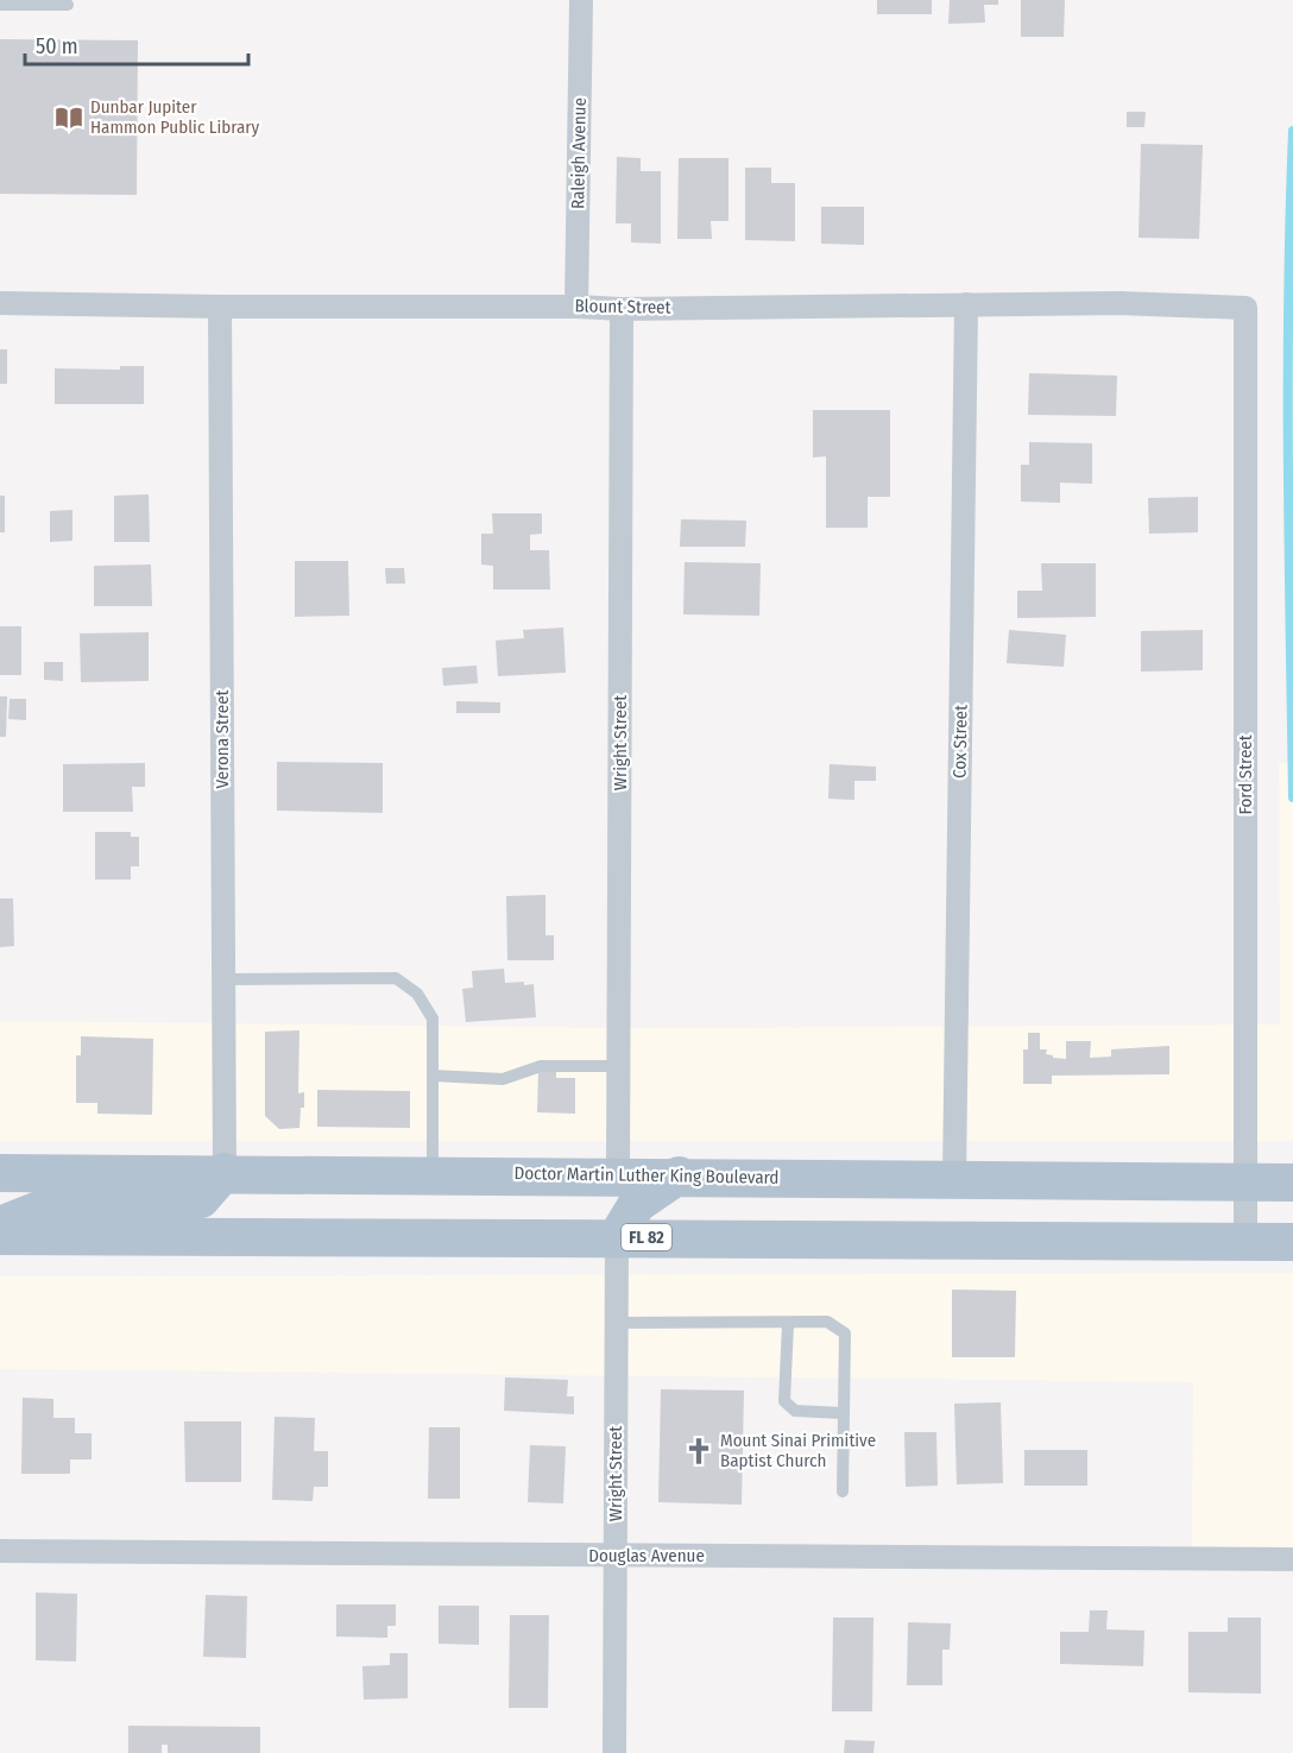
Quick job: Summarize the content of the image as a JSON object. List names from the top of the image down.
{
  "streets": {
    "main road": ["Doctor Martin Luther King Boulevard", "FL 82"],
    "street": [
      "Raleigh Avenue",
      "Blount Street",
      "Verona Street",
      "Cox Street",
      "Wright Street",
      "Ford Street",
      "Douglas Avenue"
    ]
  },
  "crossings": [
    ["Raleigh Avenue", "Blount Street"],
    ["Blount Street", "Verona Street"],
    ["Blount Street", "Cox Street"],
    ["Blount Street", "Wright Street"],
    ["Blount Street", "Ford Street"],
    ["Verona Street", "Doctor Martin Luther King Boulevard"],
    ["Cox Street", "Doctor Martin Luther King Boulevard"],
    ["Wright Street", "Doctor Martin Luther King Boulevard"],
    ["Wright Street", "FL 82"],
    ["Wright Street", "Douglas Avenue"],
    ["Ford Street", "Doctor Martin Luther King Boulevard"],
    ["Ford Street", "FL 82"]
  ],
  "places": {
    "library": ["Dunbar Jupiter Hammon Public Library"],
    "church": ["Mount Sinai Primitive Baptist Church"]
  },
  "scale_bar": "50 m"
}
